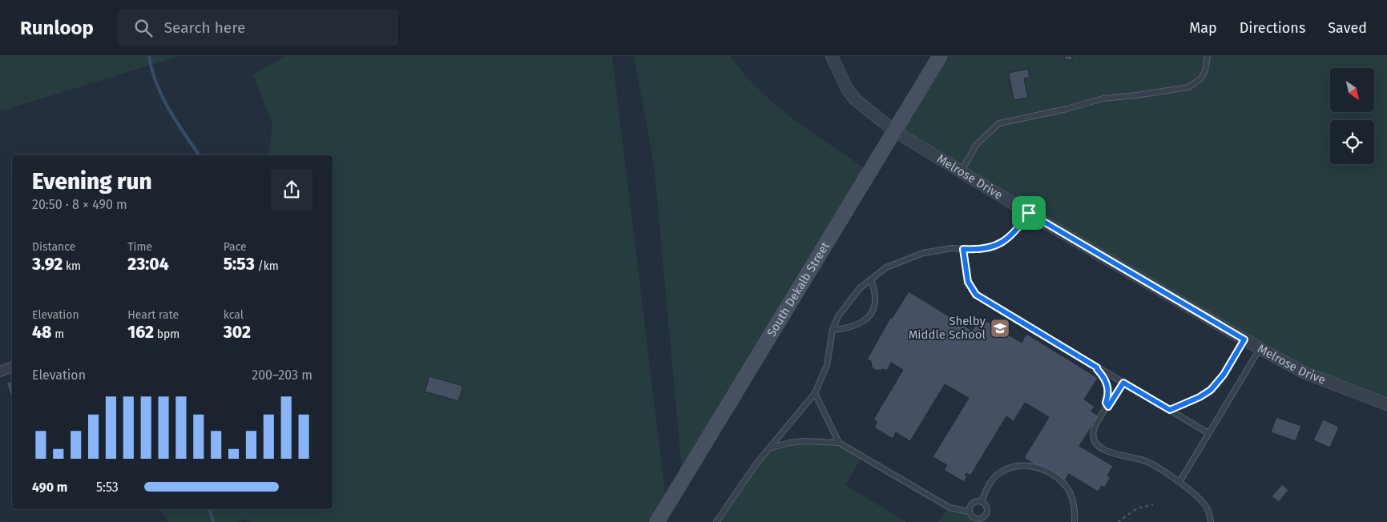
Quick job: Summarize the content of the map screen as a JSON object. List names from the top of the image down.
{
  "streets": {
    "main road": ["South Dekalb Street"],
    "street": ["Melrose Drive"]
  },
  "crossings": [
    ["Melrose Drive", "South Dekalb Street"]
  ],
  "places": {
    "school or university": ["Shelby Middle School"]
  },
  "north": "bottom right",
  "page": {
    "header": "Runloop",
    "search": "Search here",
    "nav": ["Map", "Directions", "Saved"],
    "heading": ["Evening run", "20:50 · 8 × 490 m"],
    "stats": [
      ["Distance", "3.92 km"],
      ["Time", "23:04"],
      ["Pace", "5:53 /km"],
      ["Elevation", "48 m"],
      ["Heart rate", "162 bpm"],
      ["kcal", "302"]
    ],
    "chart": ["Elevation", "200–203 m"],
    "list": [
      {
        "name": "490 m",
        "note": "5:53"
      }
    ]
  }
}
